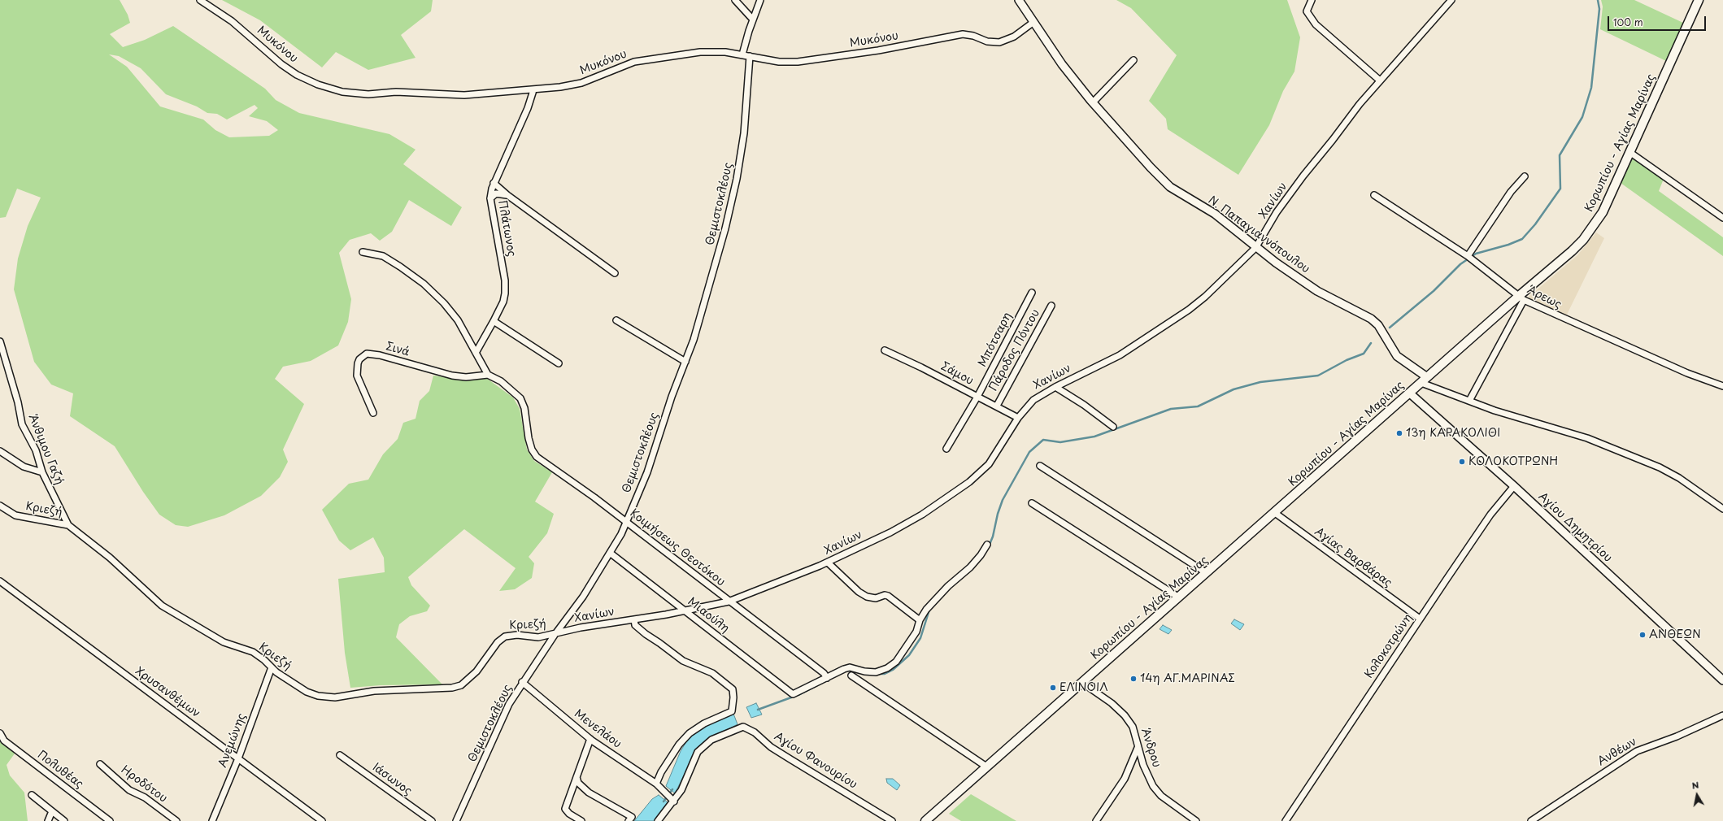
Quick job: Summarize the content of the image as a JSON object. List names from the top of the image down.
{
  "streets": {
    "main road": ["Κορωπίου - Αγίας Μαρίνας"],
    "street": [
      "Μυκόνου",
      "Χανίων",
      "Θεμιστοκλέους",
      "Πλάτωνος",
      "Ν. Παπαγιαννόπουλου",
      "Άρεως",
      "Μπότσαρη",
      "Σινά",
      "Πάροδος Πόντου",
      "Σάμου",
      "Άνθιμου Γαζή",
      "Κριεζή",
      "Αγίου Δημητρίου",
      "Κοιμήσεως Θεοτόκου",
      "Αγίας Βαρβάρας",
      "Μιαούλη",
      "Κολοκοτρώνη",
      "Χρυσανθέμων",
      "Μενελάου",
      "Ανεμώνης",
      "Άνδρου",
      "Ανθέων",
      "Αγίου Φανουρίου",
      "Πολυθέας",
      "Ιάσωνος",
      "Ηροδότου"
    ]
  },
  "crossings": [
    ["Μυκόνου", "Θεμιστοκλέους"],
    ["Μυκόνου", "Πλάτωνος"],
    ["Μυκόνου", "Ν. Παπαγιαννόπουλου"],
    ["Κορωπίου - Αγίας Μαρίνας", "Ν. Παπαγιαννόπουλου"],
    ["Κορωπίου - Αγίας Μαρίνας", "Άρεως"],
    ["Κορωπίου - Αγίας Μαρίνας", "Αγίου Δημητρίου"],
    ["Κορωπίου - Αγίας Μαρίνας", "Αγίας Βαρβάρας"],
    ["Κορωπίου - Αγίας Μαρίνας", "Άνδρου"],
    ["Χανίων", "Θεμιστοκλέους"],
    ["Χανίων", "Ν. Παπαγιαννόπουλου"],
    ["Χανίων", "Σάμου"],
    ["Χανίων", "Κριεζή"],
    ["Χανίων", "Κοιμήσεως Θεοτόκου"],
    ["Χανίων", "Μιαούλη"],
    ["Θεμιστοκλέους", "Κριεζή"],
    ["Θεμιστοκλέους", "Κοιμήσεως Θεοτόκου"],
    ["Θεμιστοκλέους", "Μιαούλη"],
    ["Θεμιστοκλέους", "Μενελάου"],
    ["Μπότσαρη", "Σάμου"],
    ["Σινά", "Κοιμήσεως Θεοτόκου"],
    ["Πάροδος Πόντου", "Σάμου"],
    ["Άνθιμου Γαζή", "Κριεζή"],
    ["Κριεζή", "Ανεμώνης"],
    ["Αγίου Δημητρίου", "Κολοκοτρώνη"],
    ["Κοιμήσεως Θεοτόκου", "Μιαούλη"],
    ["Αγίας Βαρβάρας", "Κολοκοτρώνη"],
    ["Χρυσανθέμων", "Ανεμώνης"],
    ["Μενελάου", "Αγίου Φανουρίου"]
  ],
  "places": [
    "13η ΚΑΡΑΚΟΛΙΘΙ",
    "ΚΟΛΟΚΟΤΡΩΝΗ",
    "ΑΝΘΕΩΝ",
    "14η ΑΓ.ΜΑΡΙΝΑΣ",
    "ΕΛΙΝΟΙΛ"
  ],
  "scale_bar": "100 m",
  "north": "top"
}
